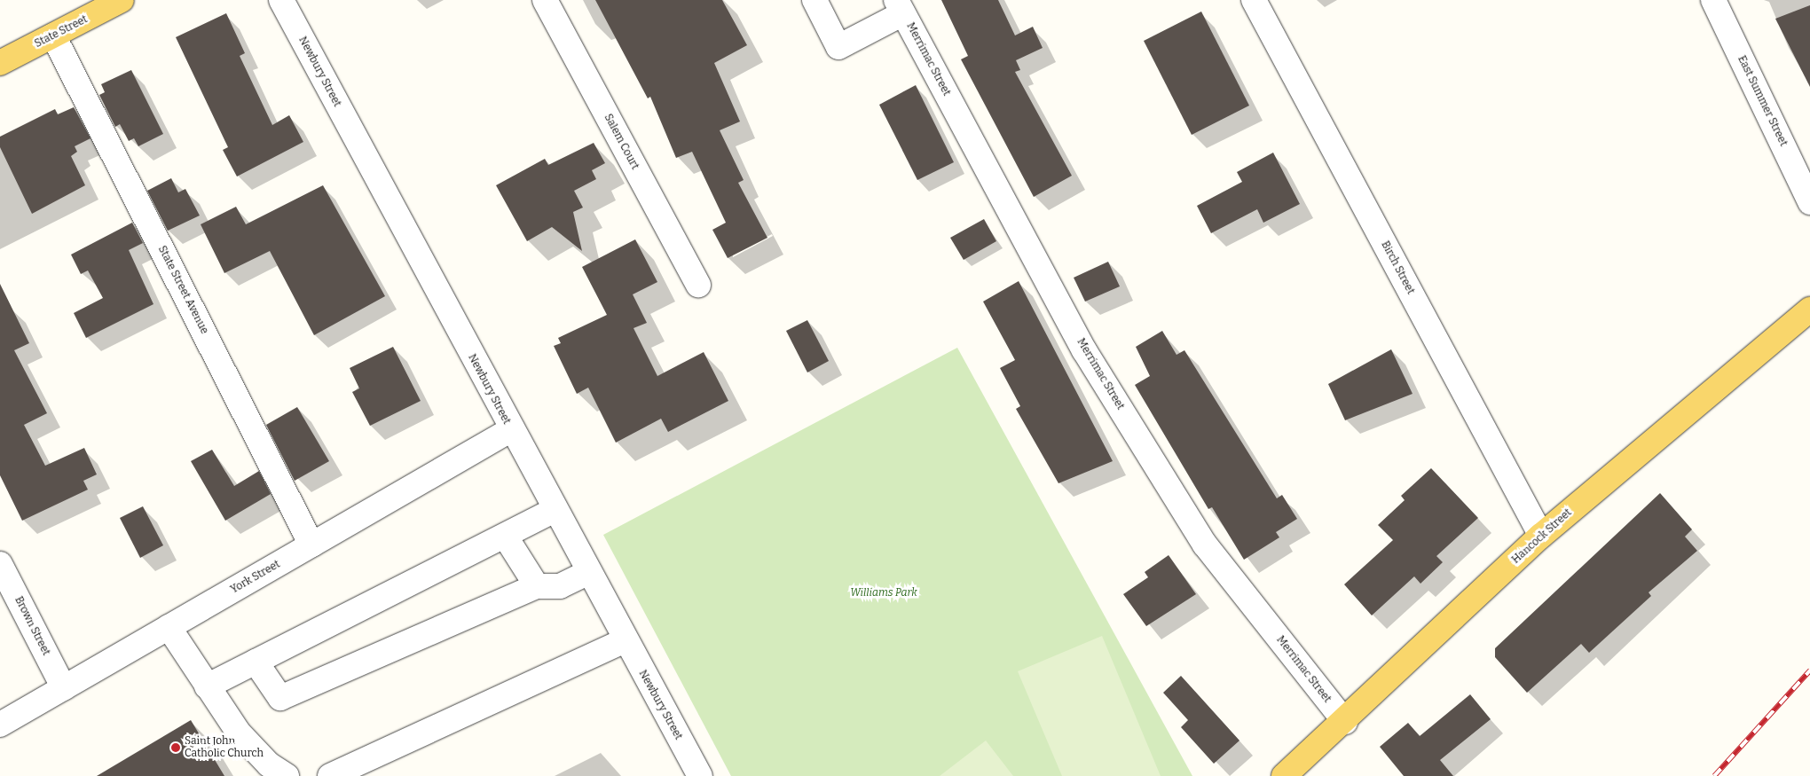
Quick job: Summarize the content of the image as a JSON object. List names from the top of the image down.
{
  "streets": {
    "main road": ["State Street", "Hancock Street"],
    "street": [
      "Merrimac Street",
      "Newbury Street",
      "East Summer Street",
      "Salem Court",
      "Birch Street",
      "State Street Avenue",
      "York Street",
      "Brown Street"
    ]
  },
  "crossings": [
    ["State Street", "State Street Avenue"],
    ["Merrimac Street", "Hancock Street"],
    ["Newbury Street", "York Street"],
    ["Birch Street", "Hancock Street"],
    ["State Street Avenue", "York Street"],
    ["York Street", "Brown Street"]
  ],
  "parks": ["Williams Park"],
  "places": ["Saint John Catholic Church"]
}
